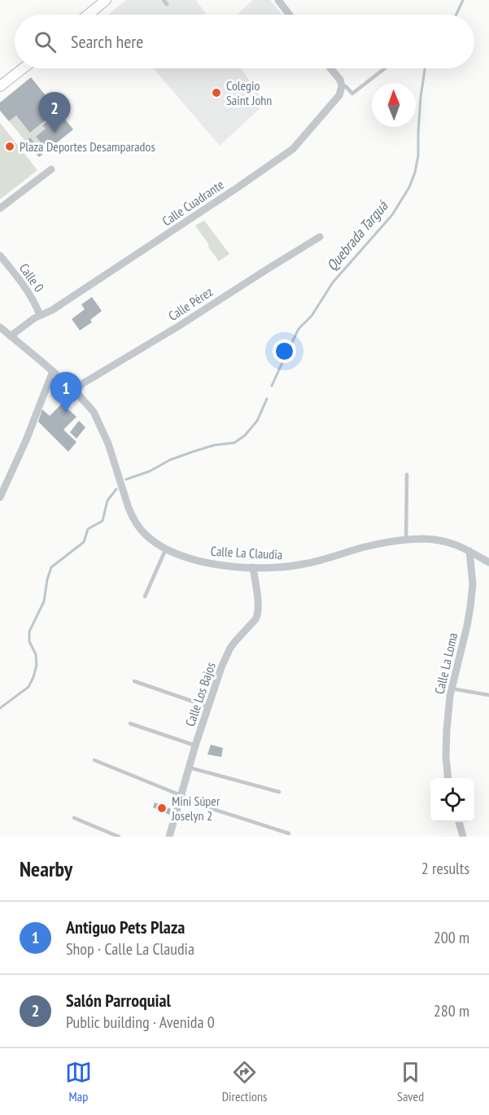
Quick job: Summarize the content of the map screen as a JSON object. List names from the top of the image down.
{
  "streets": {
    "street": [
      "Calle Cuadrante",
      "Calle 0",
      "Calle Pérez",
      "Calle La Claudia",
      "Calle La Loma",
      "Calle Los Bajos"
    ]
  },
  "crossings": [
    ["Calle Cuadrante", "Calle 0"],
    ["Calle Cuadrante", "Calle La Claudia"],
    ["Calle Pérez", "Calle La Claudia"],
    ["Calle La Claudia", "Calle La Loma"],
    ["Calle La Claudia", "Calle Los Bajos"]
  ],
  "water": ["Quebrada Targuá"],
  "places": ["Colegio Saint John", "Plaza Deportes Desamparados", "Mini Súper Joselyn 2"],
  "north": "top",
  "page": {
    "search": "Search here",
    "pins": ["2", "1"],
    "heading": ["Nearby", "2 results"],
    "list": [
      {
        "mark": "1",
        "name": "Antiguo Pets Plaza",
        "note": "Shop · Calle La Claudia",
        "value": "200 m"
      },
      {
        "mark": "2",
        "name": "Salón Parroquial",
        "note": "Public building · Avenida 0",
        "value": "280 m"
      }
    ],
    "nav": ["Map", "Directions", "Saved"]
  }
}
